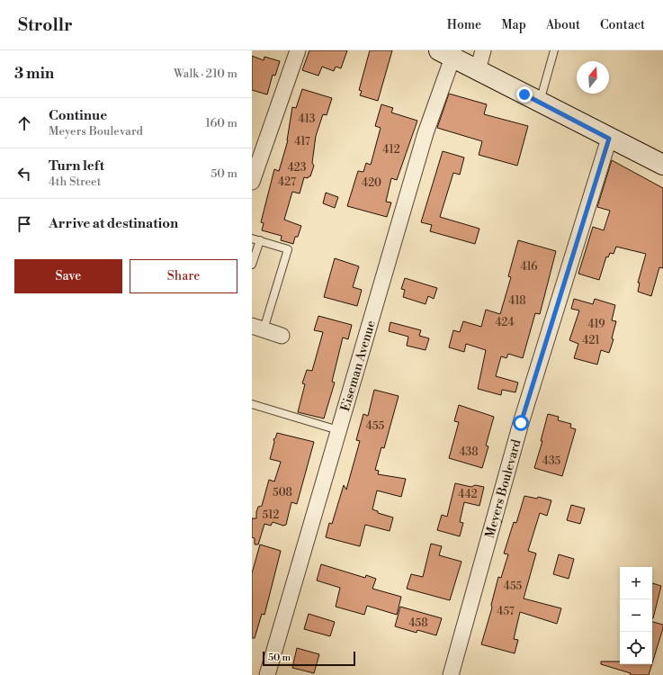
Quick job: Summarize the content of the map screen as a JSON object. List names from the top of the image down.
{
  "streets": {
    "street": ["Eiseman Avenue", "Meyers Boulevard"]
  },
  "house_numbers": [
    "413",
    "417",
    "412",
    "423",
    "427",
    "420",
    "416",
    "418",
    "424",
    "419",
    "421",
    "455",
    "438",
    "435",
    "508",
    "442",
    "512",
    "455",
    "457",
    "458"
  ],
  "scale_bar": "50 m",
  "north": "top",
  "page": {
    "header": "Strollr",
    "nav": [
      "Home",
      "Map",
      "About",
      "Contact"
    ],
    "heading": ["3 min", "Walk · 210 m"],
    "list": [
      ["Continue", "Meyers Boulevard", "160 m"],
      ["Turn left", "4th Street", "50 m"],
      "Arrive at destination"
    ],
    "buttons": ["Save", "Share"],
    "map_buttons": ["+", "−"],
    "scale": "50 m"
  }
}
